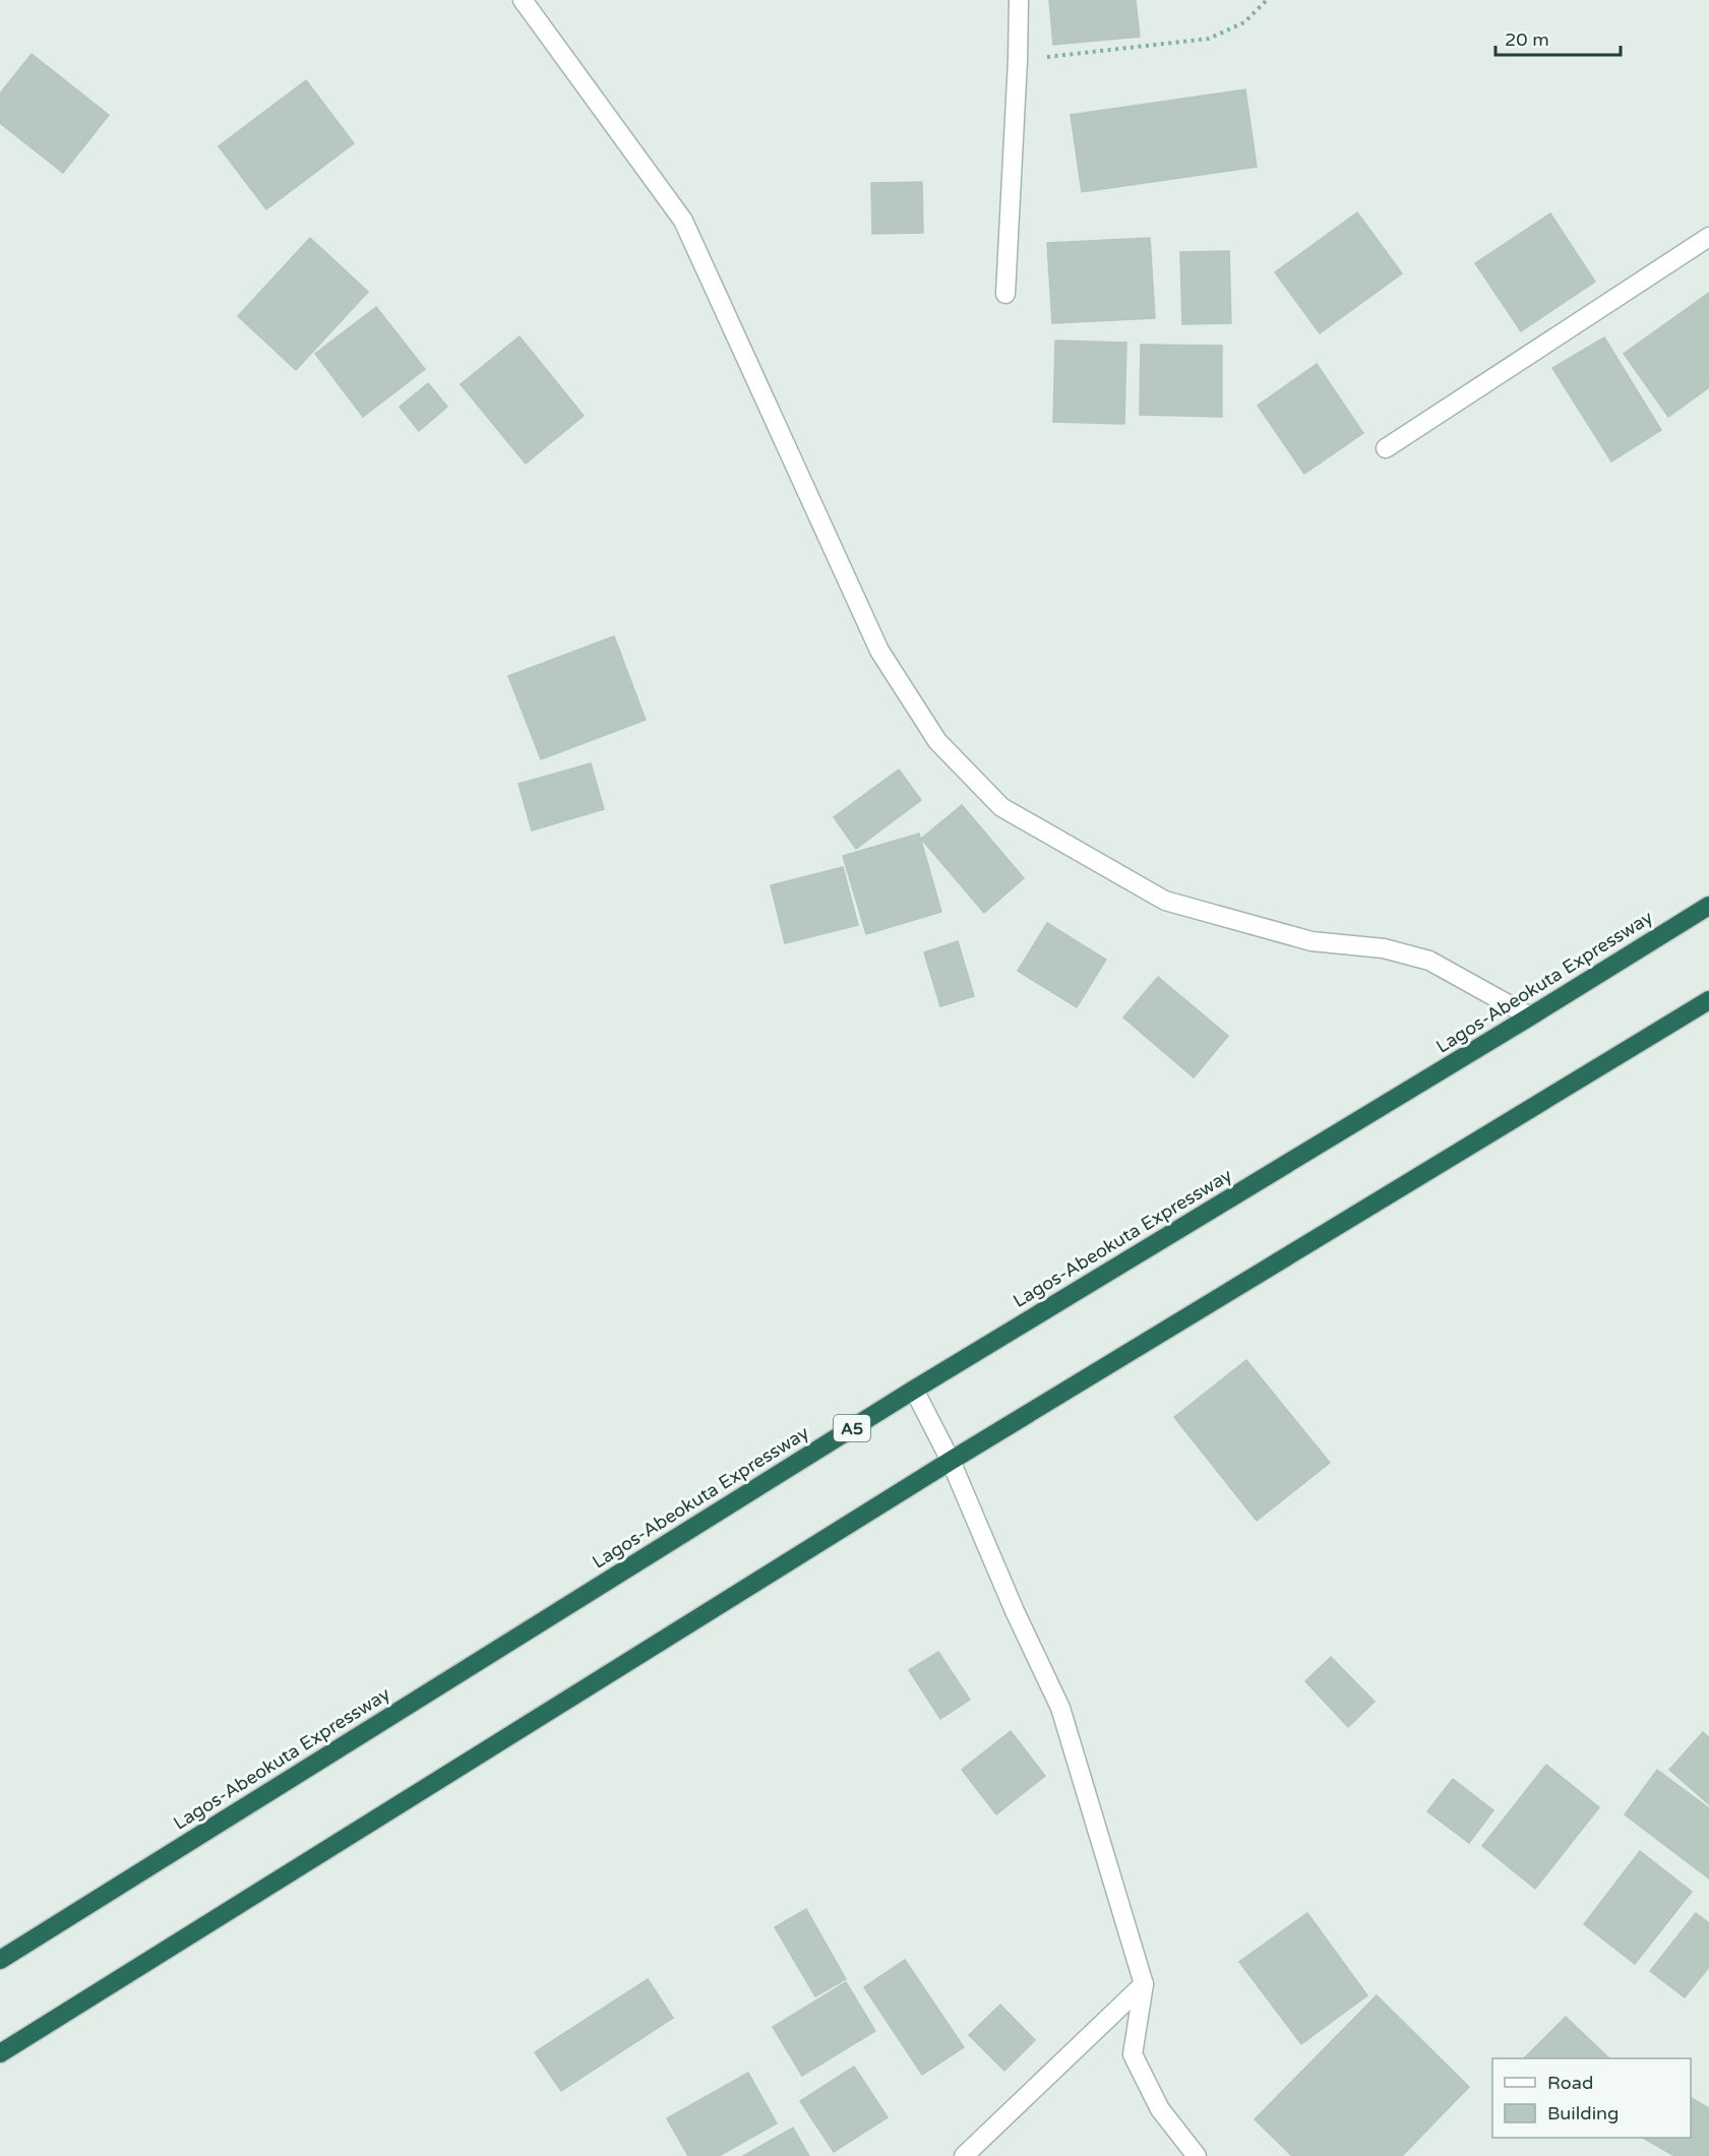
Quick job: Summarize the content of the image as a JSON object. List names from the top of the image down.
{
  "streets": {
    "highway": ["Lagos-Abeokuta Expressway", "A5"]
  },
  "legend": ["Road", "Building"],
  "scale_bar": "20 m"
}
